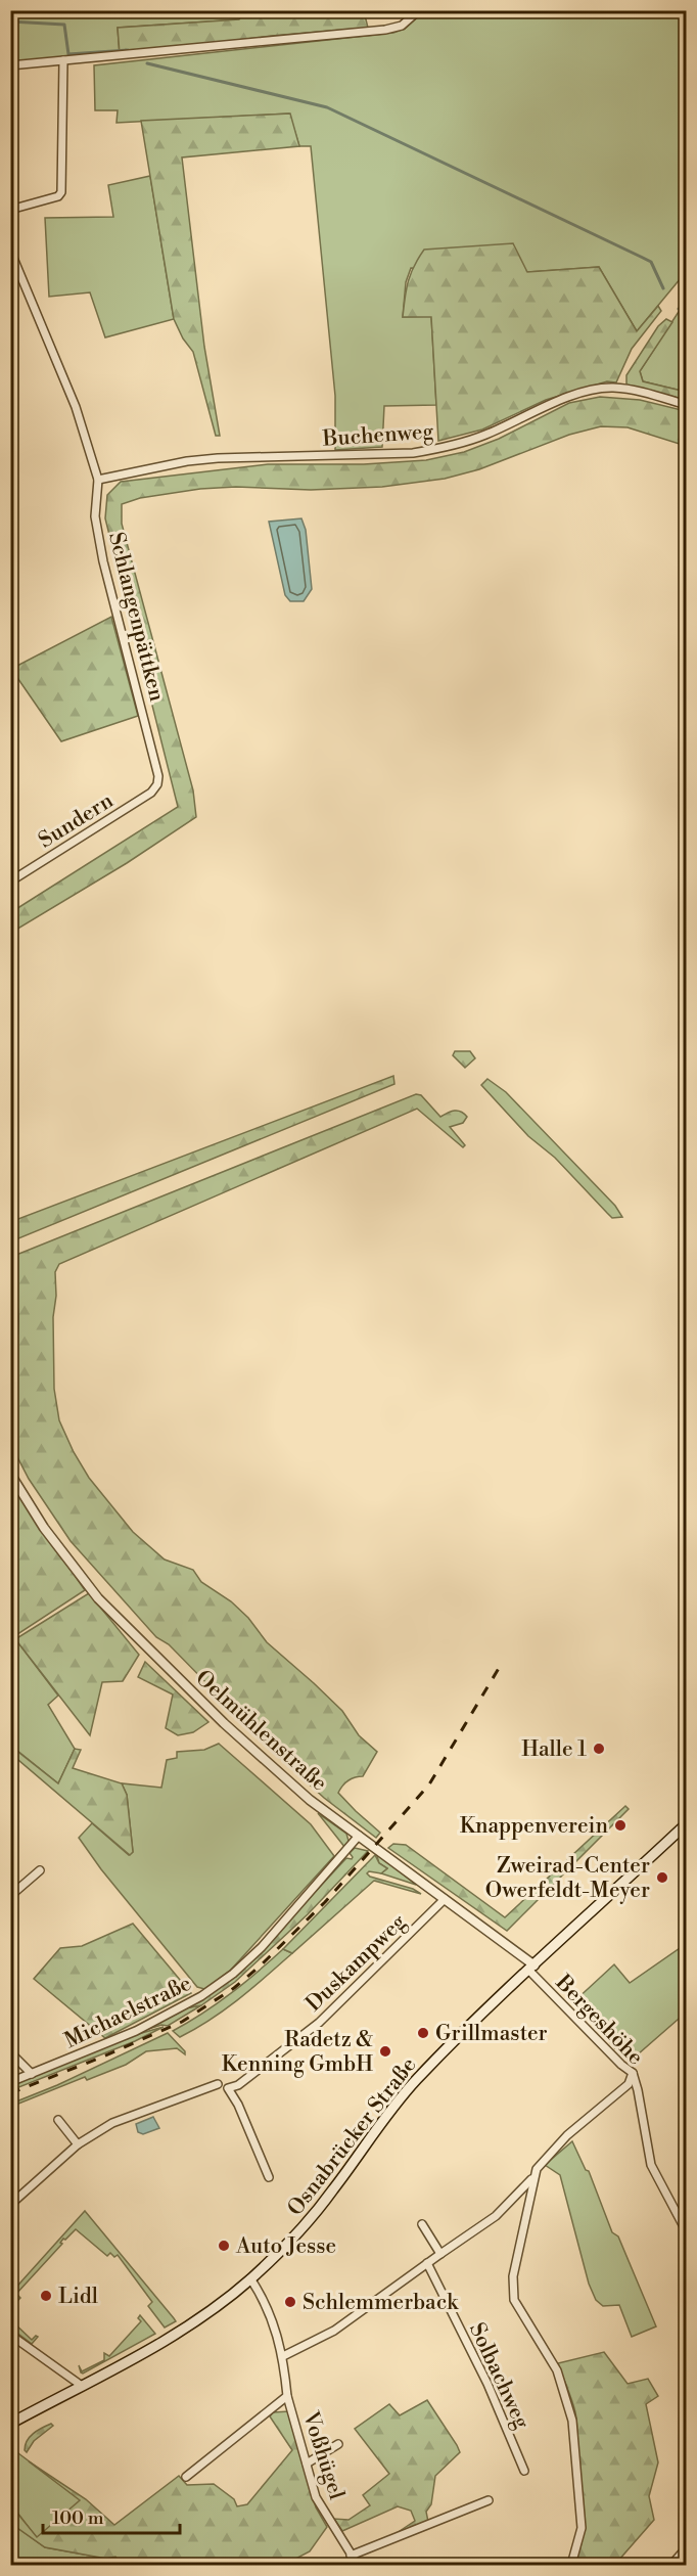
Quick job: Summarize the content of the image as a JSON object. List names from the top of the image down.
{
  "streets": {
    "main road": ["Osnabrücker Straße"],
    "street": [
      "Buchenweg",
      "Schlangenpättken",
      "Sundern",
      "Oelmühlenstraße",
      "Duskampweg",
      "Michaelstraße",
      "Bergeshöhe",
      "Solbachweg",
      "Voßhügel"
    ]
  },
  "crossings": [
    ["Buchenweg", "Schlangenpättken"],
    ["Schlangenpättken", "Sundern"],
    ["Oelmühlenstraße", "Duskampweg"],
    ["Oelmühlenstraße", "Michaelstraße"],
    ["Oelmühlenstraße", "Bergeshöhe"],
    ["Oelmühlenstraße", "Osnabrücker Straße"],
    ["Bergeshöhe", "Osnabrücker Straße"],
    ["Osnabrücker Straße", "Voßhügel"]
  ],
  "places": [
    "Halle 1",
    "Knappenverein",
    "Zweirad-Center Owerfeldt-Meyer",
    "Grillmaster",
    "Radetz & Kenning GmbH",
    "Auto Jesse",
    "Lidl",
    "Schlemmerback"
  ],
  "scale_bar": "100 m"
}
